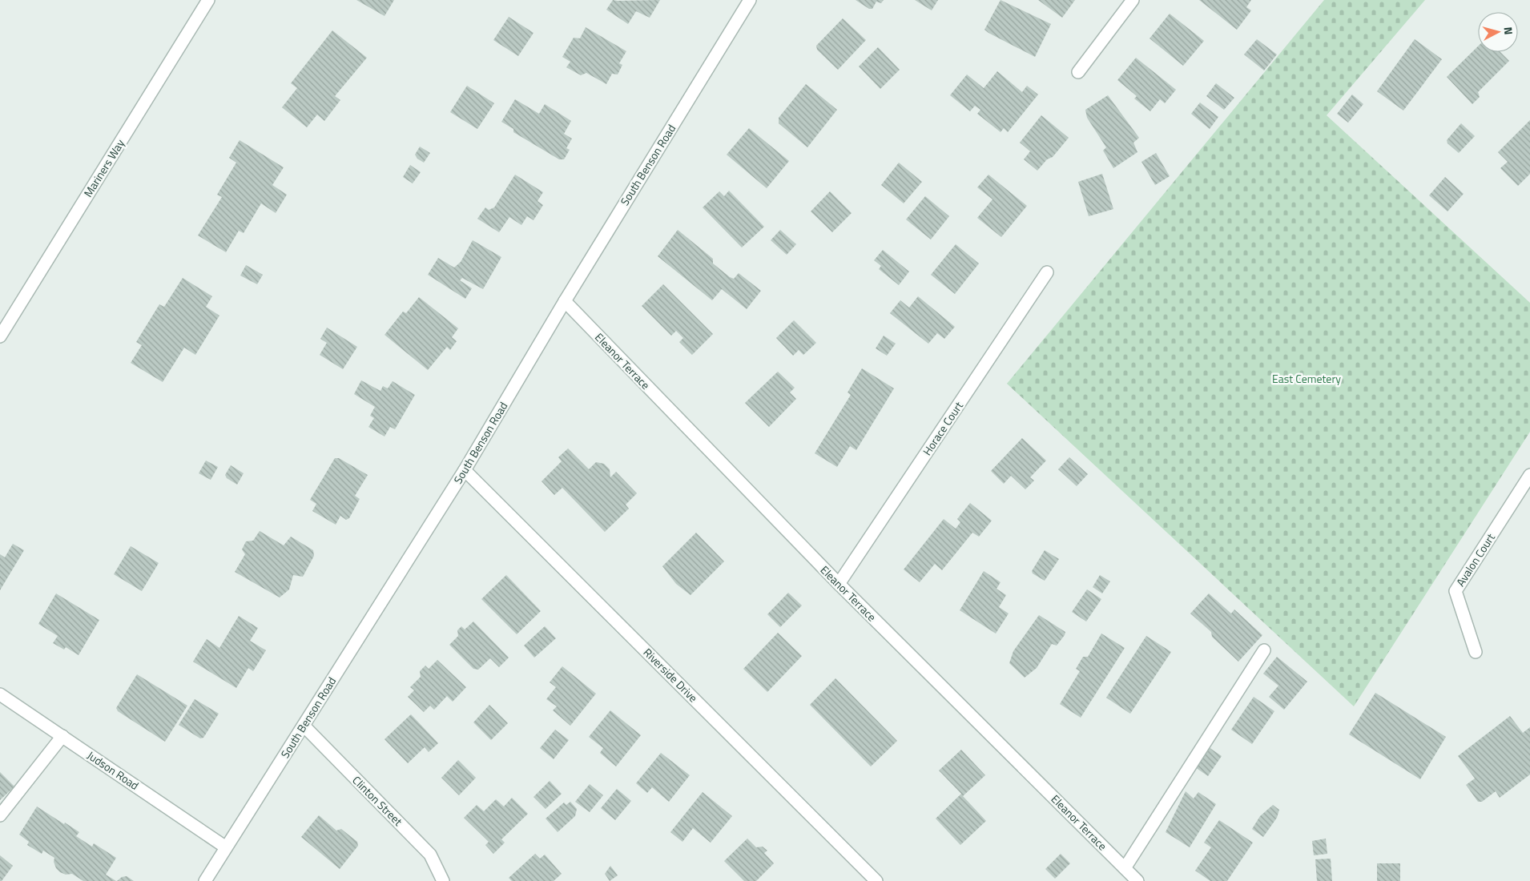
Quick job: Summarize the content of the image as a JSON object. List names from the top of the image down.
{
  "streets": {
    "street": [
      "South Benson Road",
      "Mariners Way",
      "Eleanor Terrace",
      "Horace Court",
      "Avalon Court",
      "Riverside Drive",
      "Judson Road",
      "Clinton Street"
    ]
  },
  "crossings": [
    ["South Benson Road", "Eleanor Terrace"],
    ["South Benson Road", "Riverside Drive"],
    ["South Benson Road", "Judson Road"],
    ["South Benson Road", "Clinton Street"],
    ["Eleanor Terrace", "Horace Court"]
  ],
  "parks": ["East Cemetery"],
  "north": "right"
}
